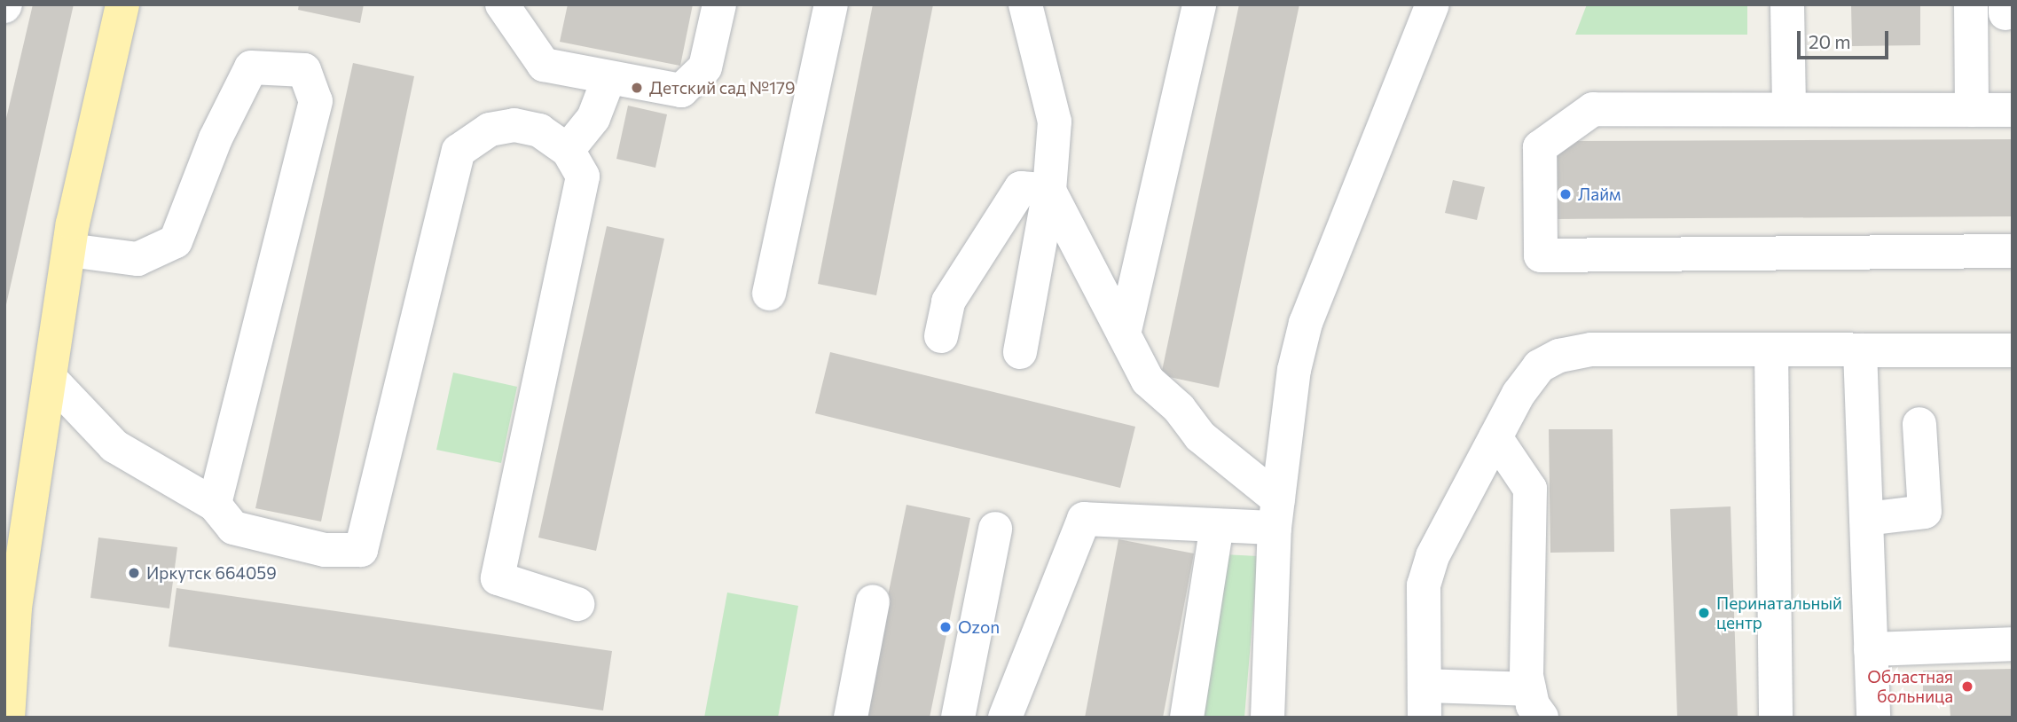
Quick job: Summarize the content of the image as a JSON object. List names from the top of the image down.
{
  "places": [
    "Детский сад №179",
    "Лайм",
    "Иркутск 664059",
    "Перинатальный центр",
    "Ozon",
    "Областная больница"
  ],
  "scale_bar": "20 m"
}
